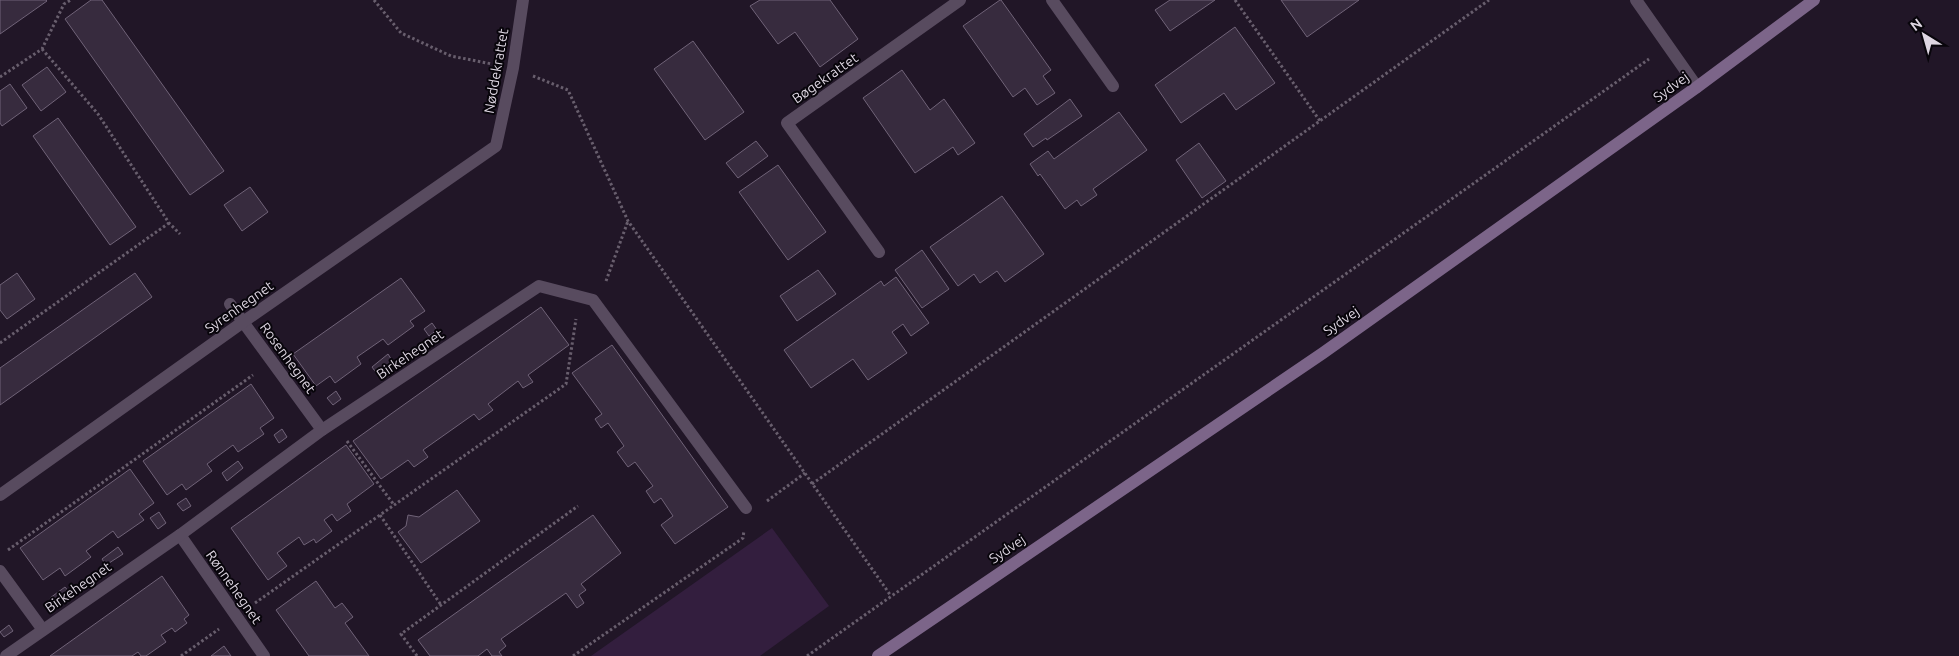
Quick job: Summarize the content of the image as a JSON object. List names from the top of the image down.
{
  "streets": {
    "main road": ["Sydvej"],
    "street": [
      "Nøddekrattet",
      "Bøgekrattet",
      "Syrenhegnet",
      "Birkehegnet",
      "Rosenhegnet",
      "Rønnehegnet"
    ]
  },
  "crossings": [
    ["Nøddekrattet", "Syrenhegnet"],
    ["Syrenhegnet", "Rosenhegnet"],
    ["Birkehegnet", "Rosenhegnet"],
    ["Birkehegnet", "Rønnehegnet"]
  ],
  "north": "top left"
}
